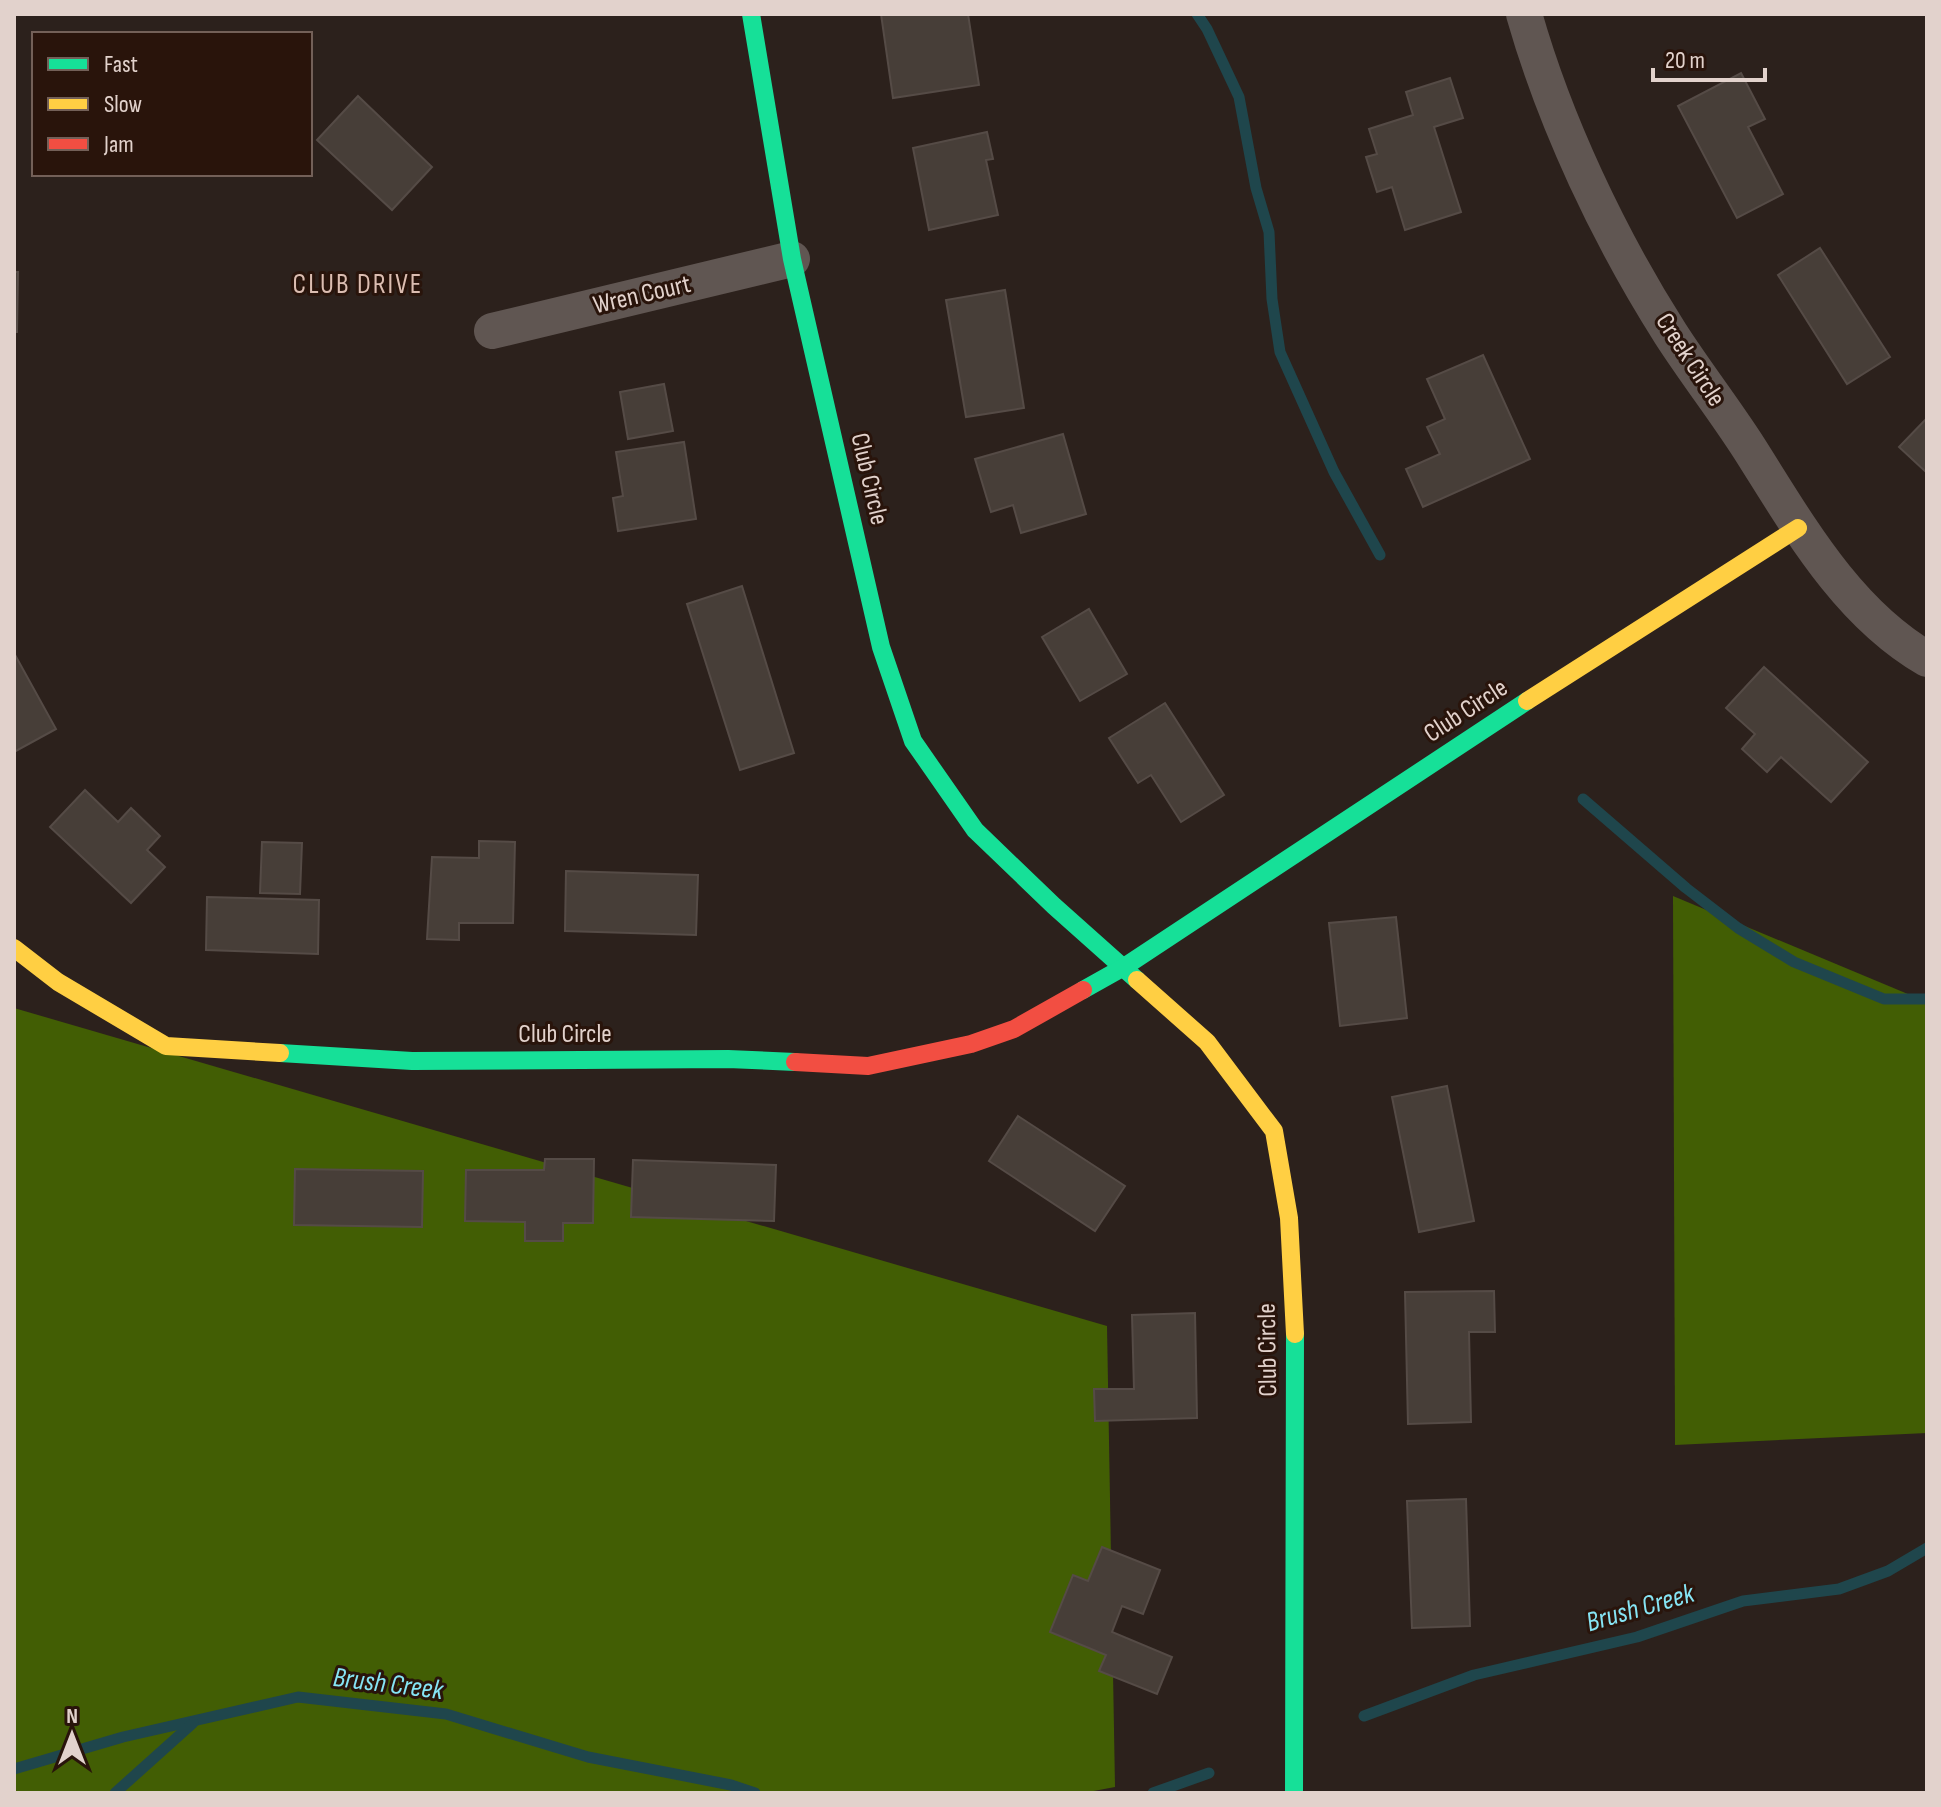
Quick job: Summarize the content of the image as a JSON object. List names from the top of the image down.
{
  "streets": {
    "street": ["Wren Court", "Creek Circle", "Club Circle"]
  },
  "crossings": [
    ["Wren Court", "Club Circle"],
    ["Creek Circle", "Club Circle"]
  ],
  "districts": ["CLUB DRIVE"],
  "water": ["Brush Creek"],
  "legend": ["Fast", "Slow", "Jam"],
  "scale_bar": "20 m",
  "north": "top"
}
